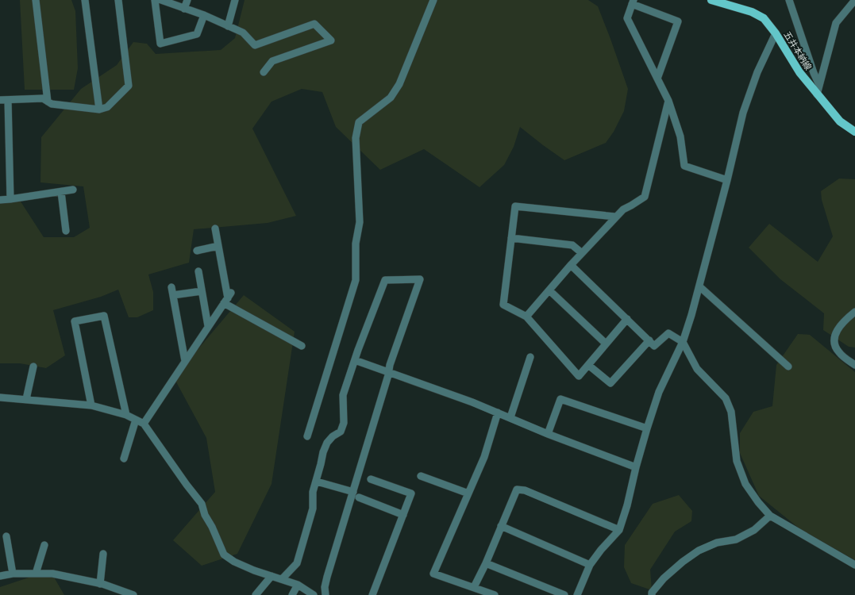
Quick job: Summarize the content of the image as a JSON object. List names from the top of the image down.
{
  "streets": {
    "main road": ["五井本納線"]
  }
}
